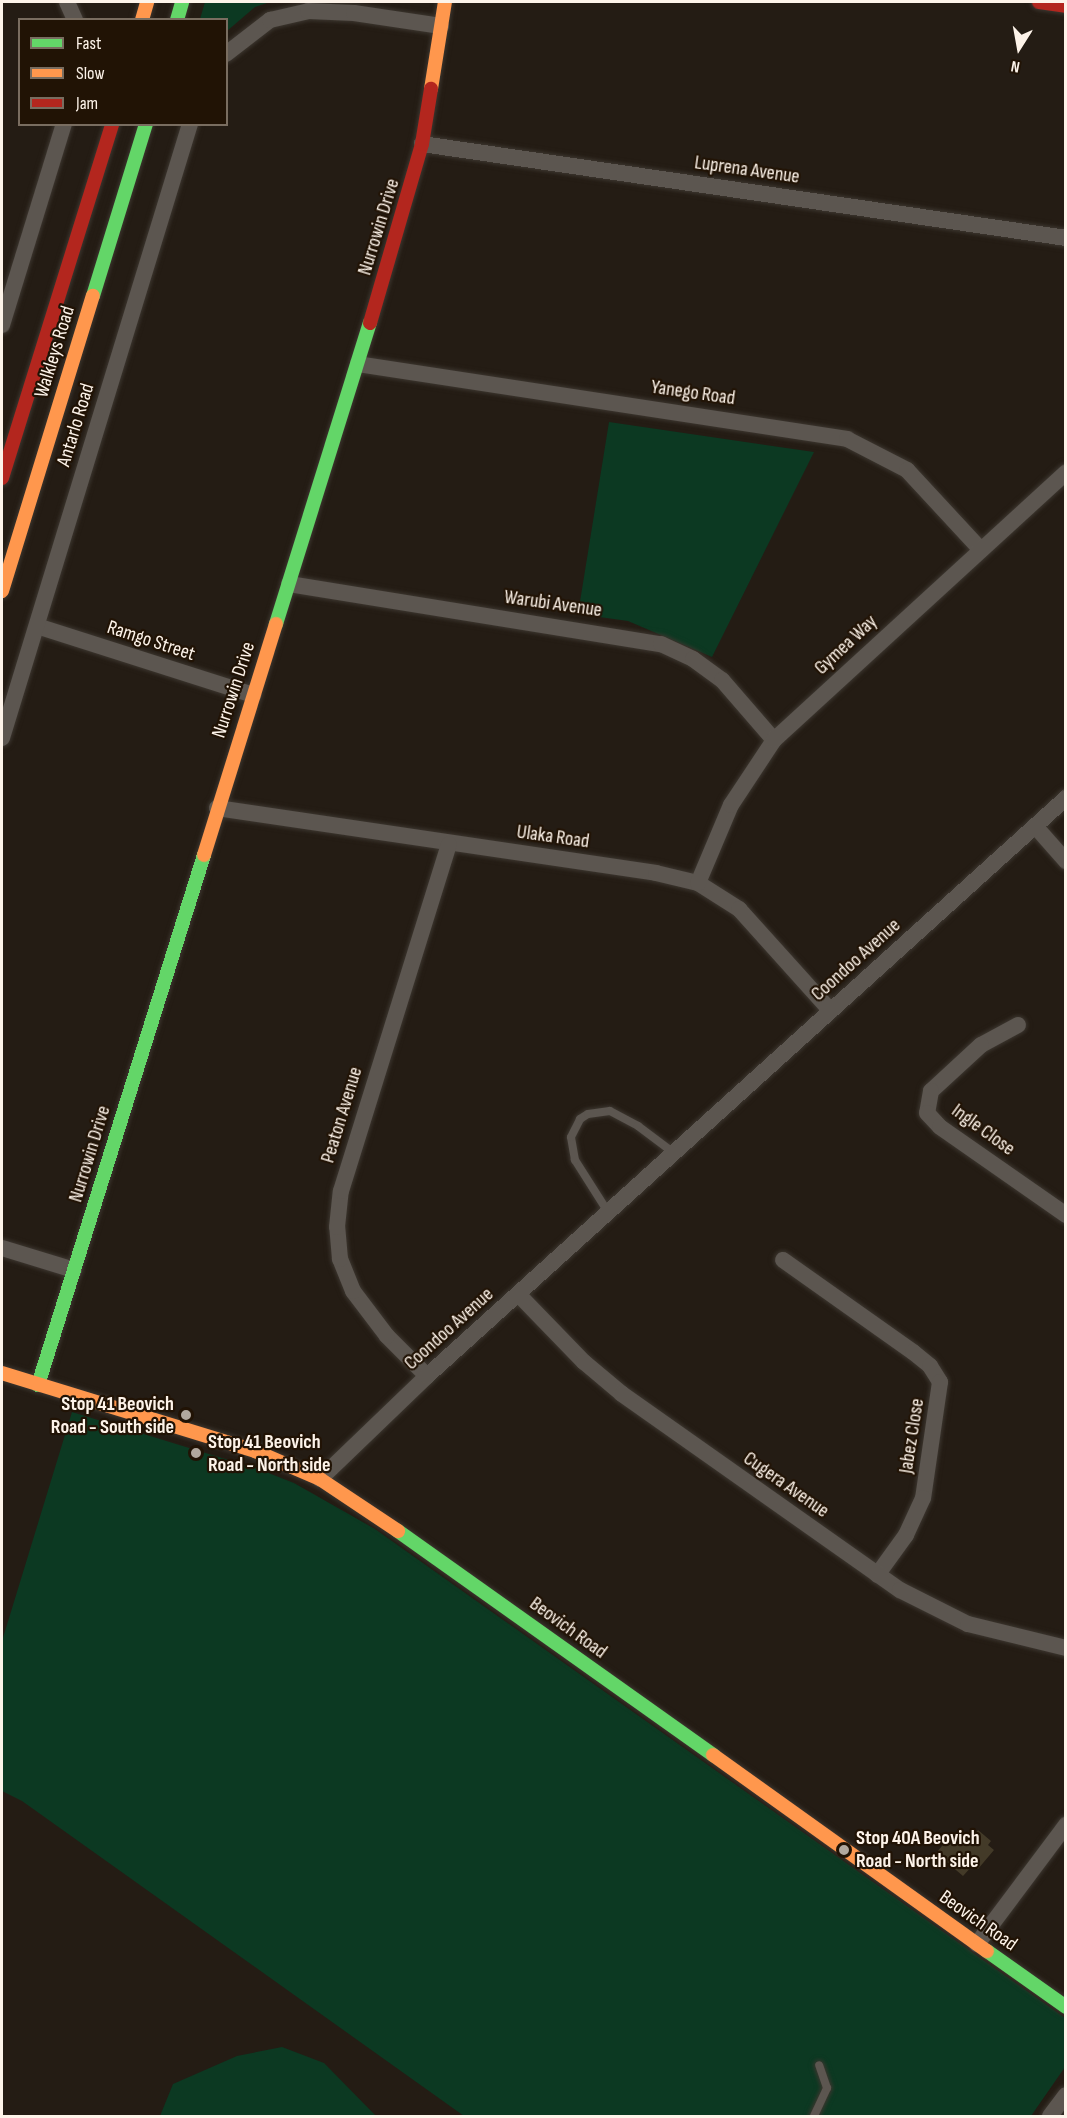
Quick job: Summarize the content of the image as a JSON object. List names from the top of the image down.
{
  "streets": {
    "street": [
      "Luprena Avenue",
      "Nurrowin Drive",
      "Walkleys Road",
      "Yanego Road",
      "Antarlo Road",
      "Warubi Avenue",
      "Ramgo Street",
      "Gymea Way",
      "Ulaka Road",
      "Coondoo Avenue",
      "Peaton Avenue",
      "Ingle Close",
      "Jabez Close",
      "Cugera Avenue",
      "Beovich Road"
    ]
  },
  "crossings": [
    ["Luprena Avenue", "Nurrowin Drive"],
    ["Nurrowin Drive", "Yanego Road"],
    ["Nurrowin Drive", "Warubi Avenue"],
    ["Nurrowin Drive", "Ramgo Street"],
    ["Nurrowin Drive", "Ulaka Road"],
    ["Nurrowin Drive", "Beovich Road"],
    ["Yanego Road", "Gymea Way"],
    ["Antarlo Road", "Ramgo Street"],
    ["Warubi Avenue", "Gymea Way"],
    ["Gymea Way", "Ulaka Road"],
    ["Ulaka Road", "Coondoo Avenue"],
    ["Ulaka Road", "Peaton Avenue"],
    ["Coondoo Avenue", "Peaton Avenue"],
    ["Coondoo Avenue", "Cugera Avenue"],
    ["Coondoo Avenue", "Beovich Road"],
    ["Jabez Close", "Cugera Avenue"]
  ],
  "places": ["Stop 41 Beovich Road - South side", "Stop 41 Beovich Road - North side", "Stop 40A Beovich Road - North side"],
  "legend": ["Fast", "Slow", "Jam"],
  "north": "bottom"
}
